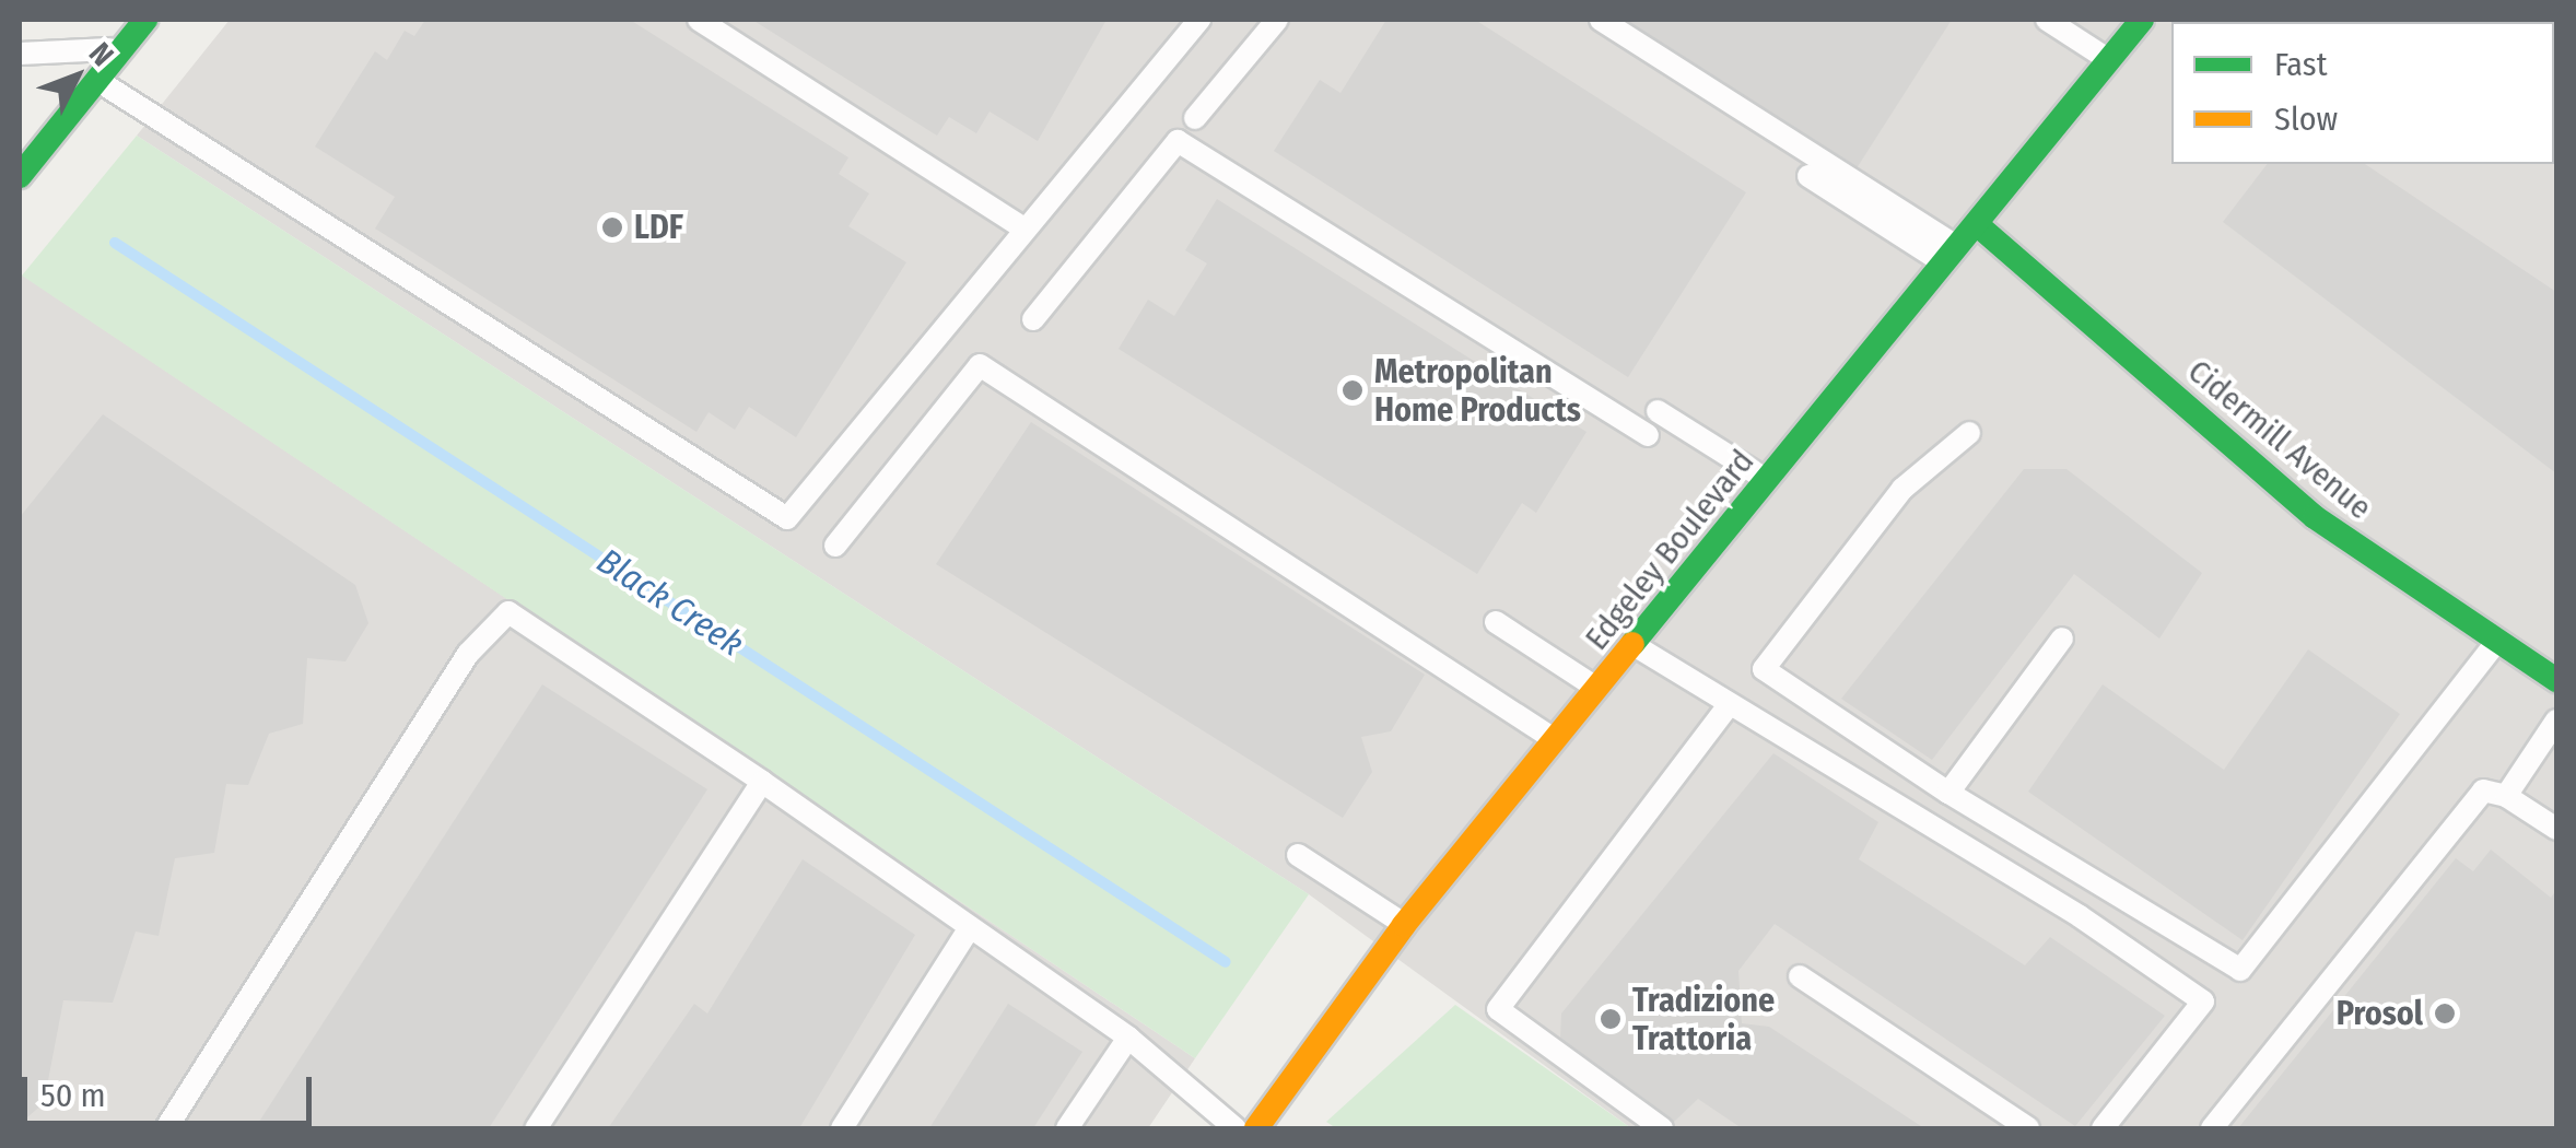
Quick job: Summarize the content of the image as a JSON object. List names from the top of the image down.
{
  "streets": {
    "street": ["Cidermill Avenue", "Edgeley Boulevard"]
  },
  "crossings": [
    ["Cidermill Avenue", "Edgeley Boulevard"]
  ],
  "water": ["Black Creek"],
  "places": [
    "LDF",
    "Metropolitan Home Products",
    "Prosol",
    "Tradizione Trattoria"
  ],
  "legend": ["Fast", "Slow"],
  "scale_bar": "50 m",
  "north": "top right"
}
